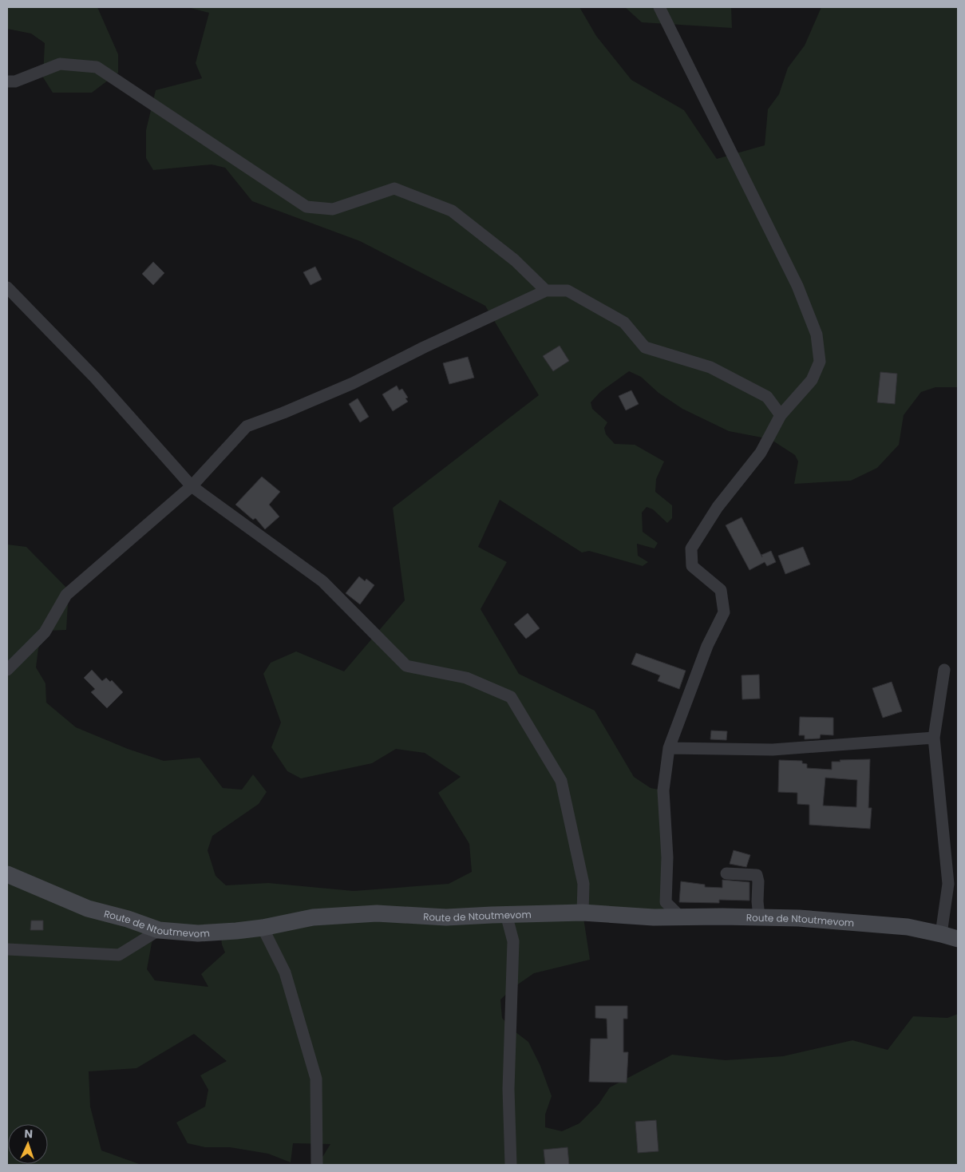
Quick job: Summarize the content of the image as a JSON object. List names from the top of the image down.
{
  "streets": {
    "street": ["Route de Ntoutmevom"]
  },
  "north": "top"
}
